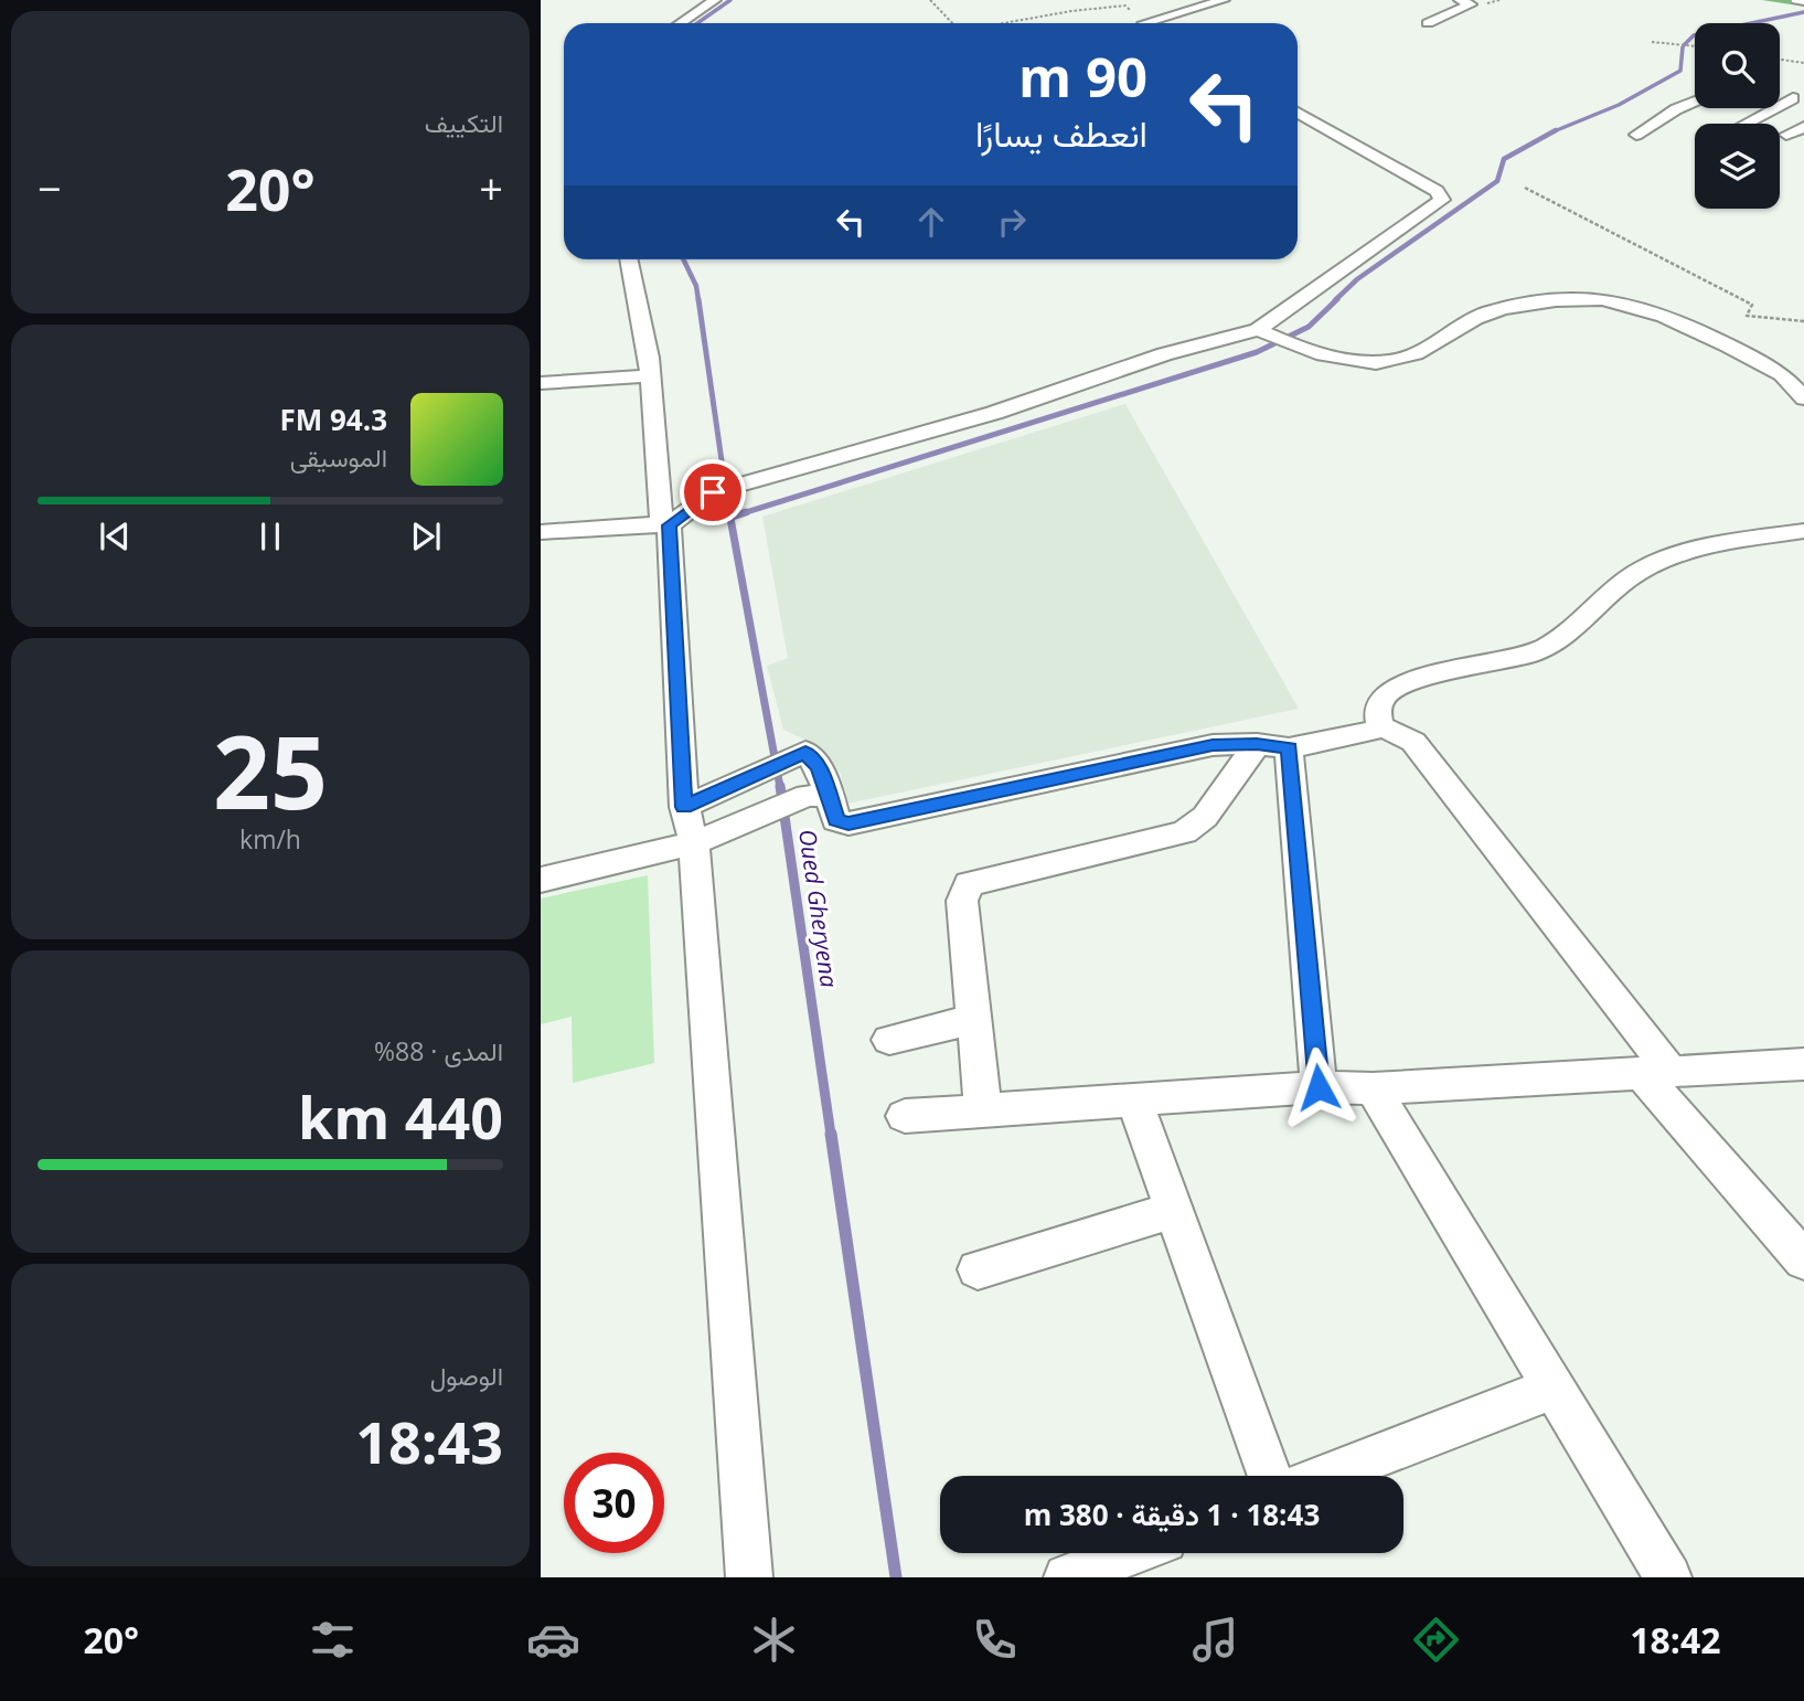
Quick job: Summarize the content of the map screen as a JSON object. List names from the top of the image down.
{
  "water": ["Oued Gheryena"],
  "page": {
    "tile": [
      "التكييف",
      ["25", "km/h"],
      ["المدى · 88%", "440 km"],
      ["الوصول", "18:43"]
    ],
    "turn": ["90 m", "انعطف يسارًا"],
    "heat": ["−", "20°", "+"],
    "song": ["94.3 FM", "الموسيقى"],
    "limit": "30",
    "trip": "18:43 · 1 دقيقة · 380 m",
    "tabs": ["18:42", "20°"]
  }
}
